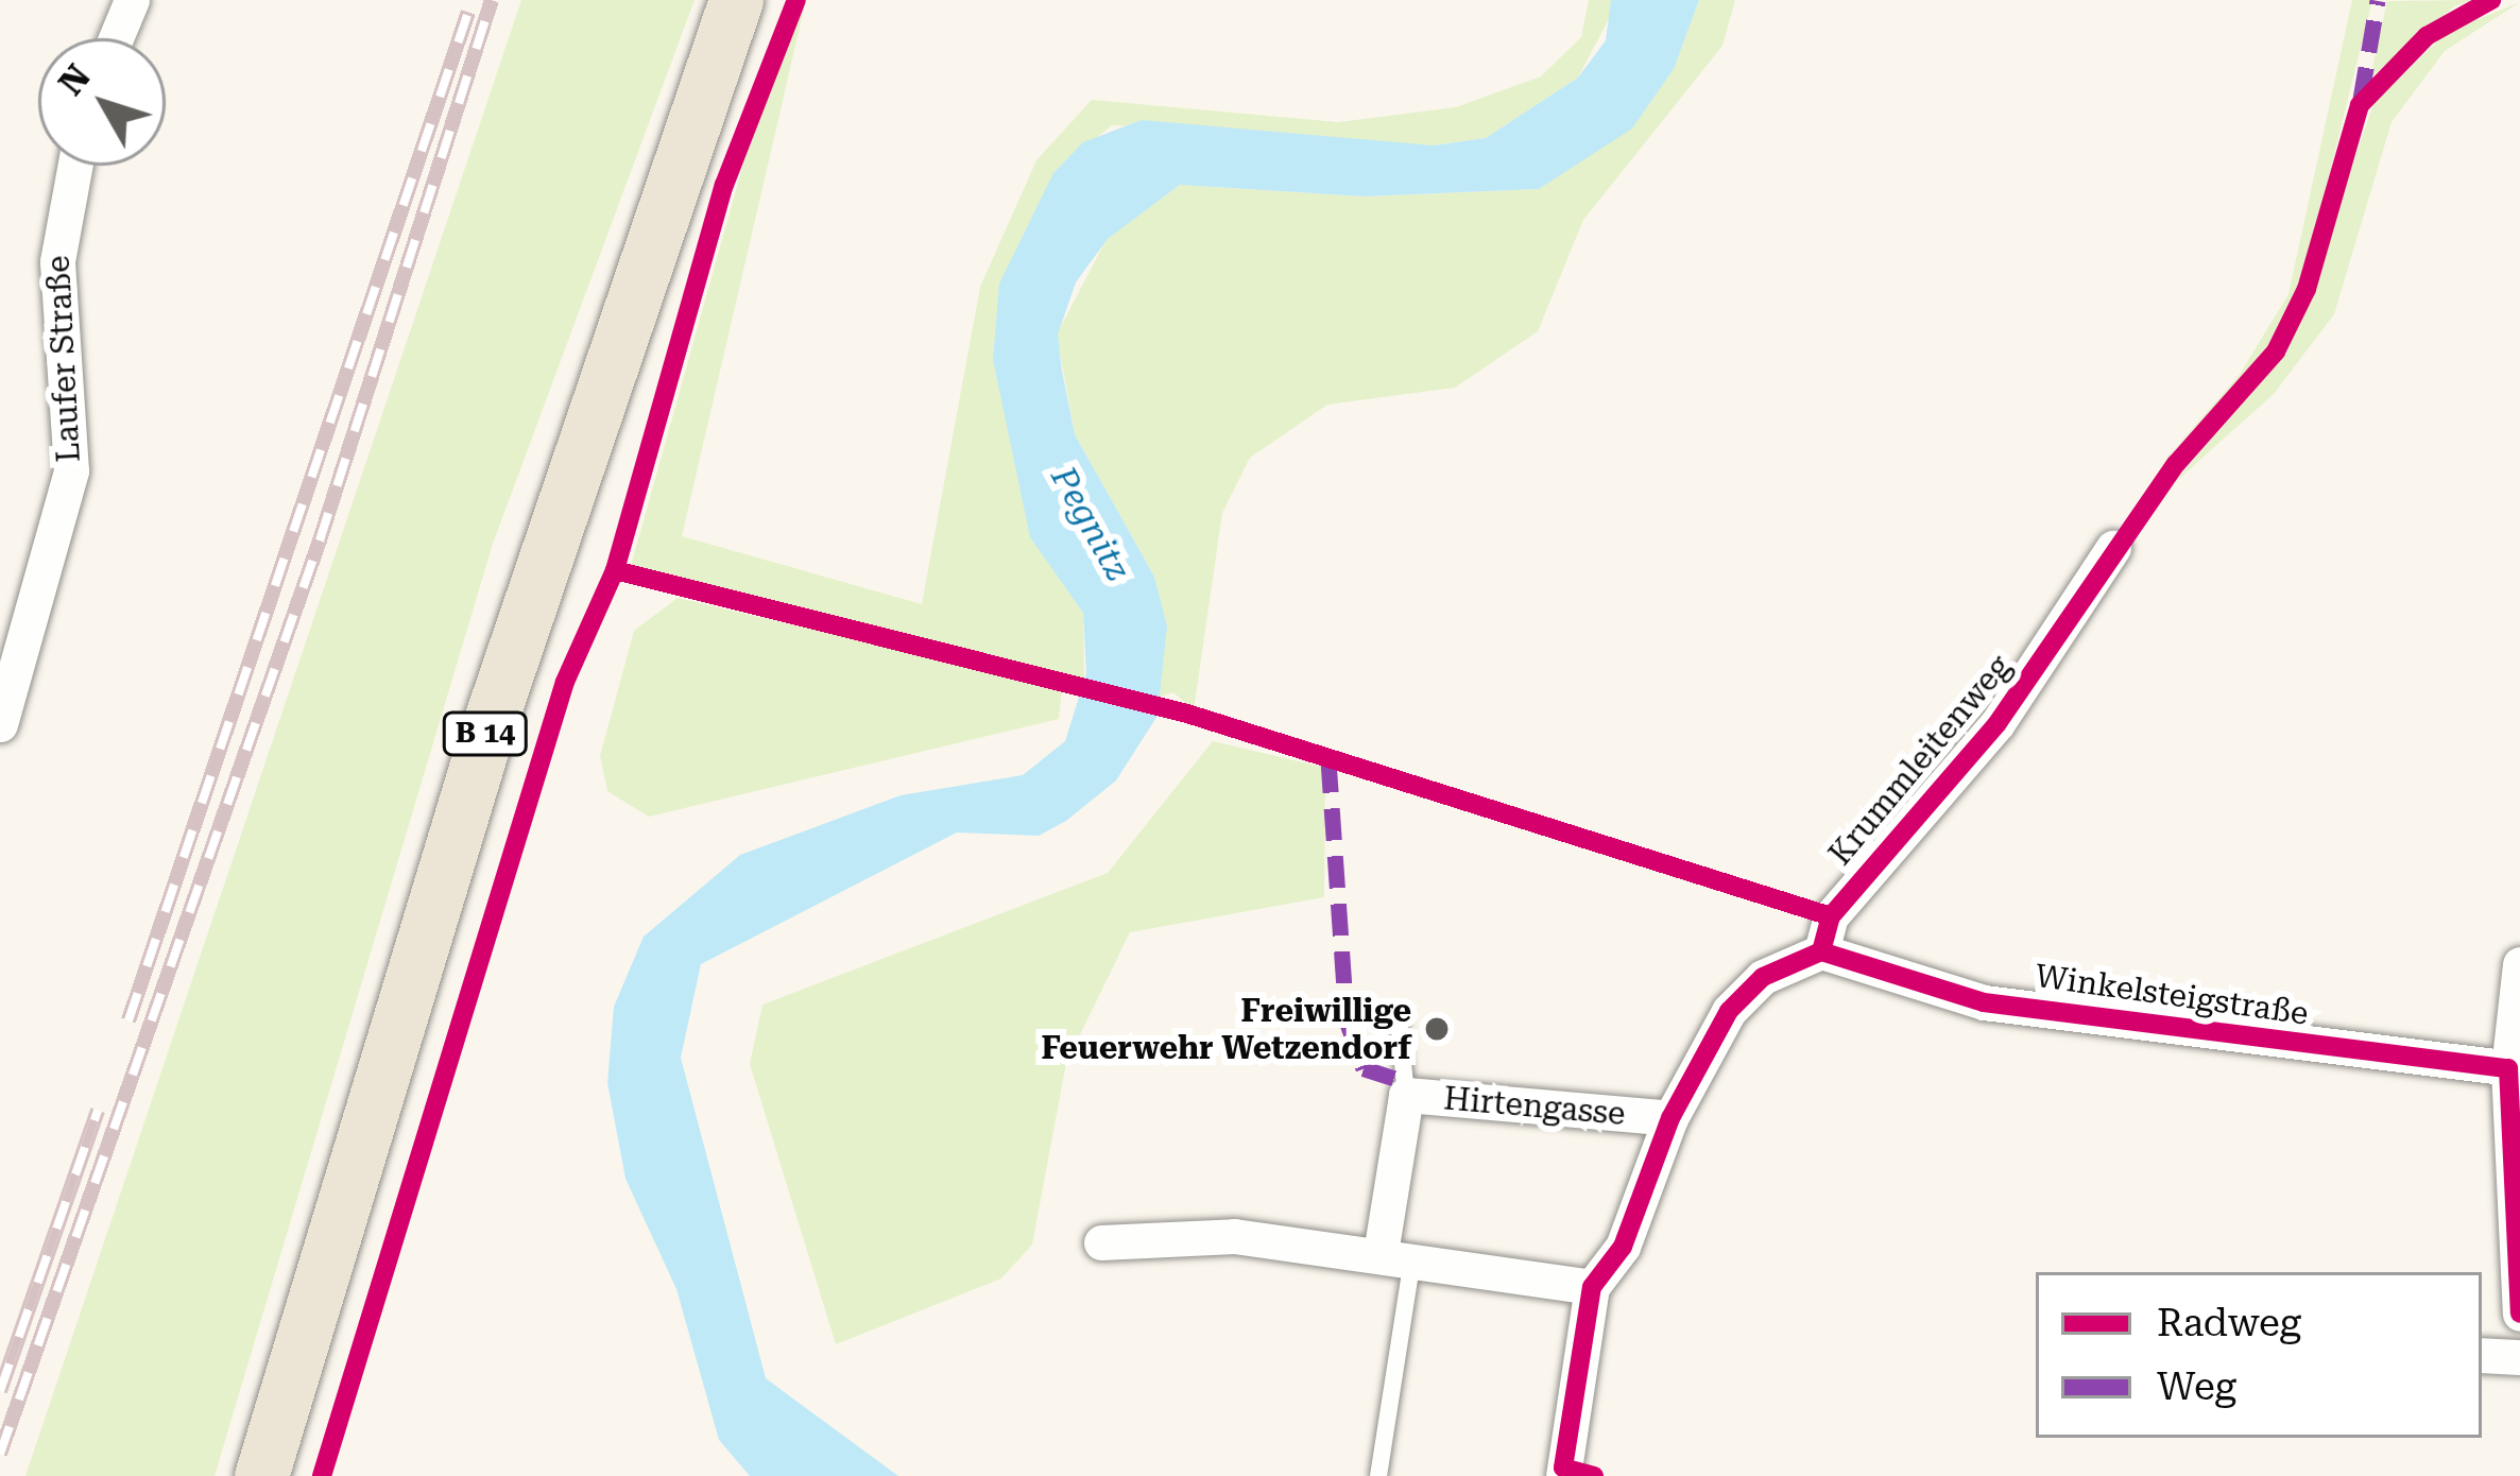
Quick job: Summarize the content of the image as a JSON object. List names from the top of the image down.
{
  "streets": {
    "main road": ["B 14"],
    "street": [
      "Laufer Straße",
      "Krummleitenweg",
      "Winkelsteigstraße",
      "Hirtengasse"
    ]
  },
  "crossings": [
    ["Krummleitenweg", "Winkelsteigstraße"]
  ],
  "water": ["Pegnitz"],
  "places": ["Freiwillige Feuerwehr Wetzendorf"],
  "legend": ["Radweg", "Weg"],
  "north": "top left"
}
